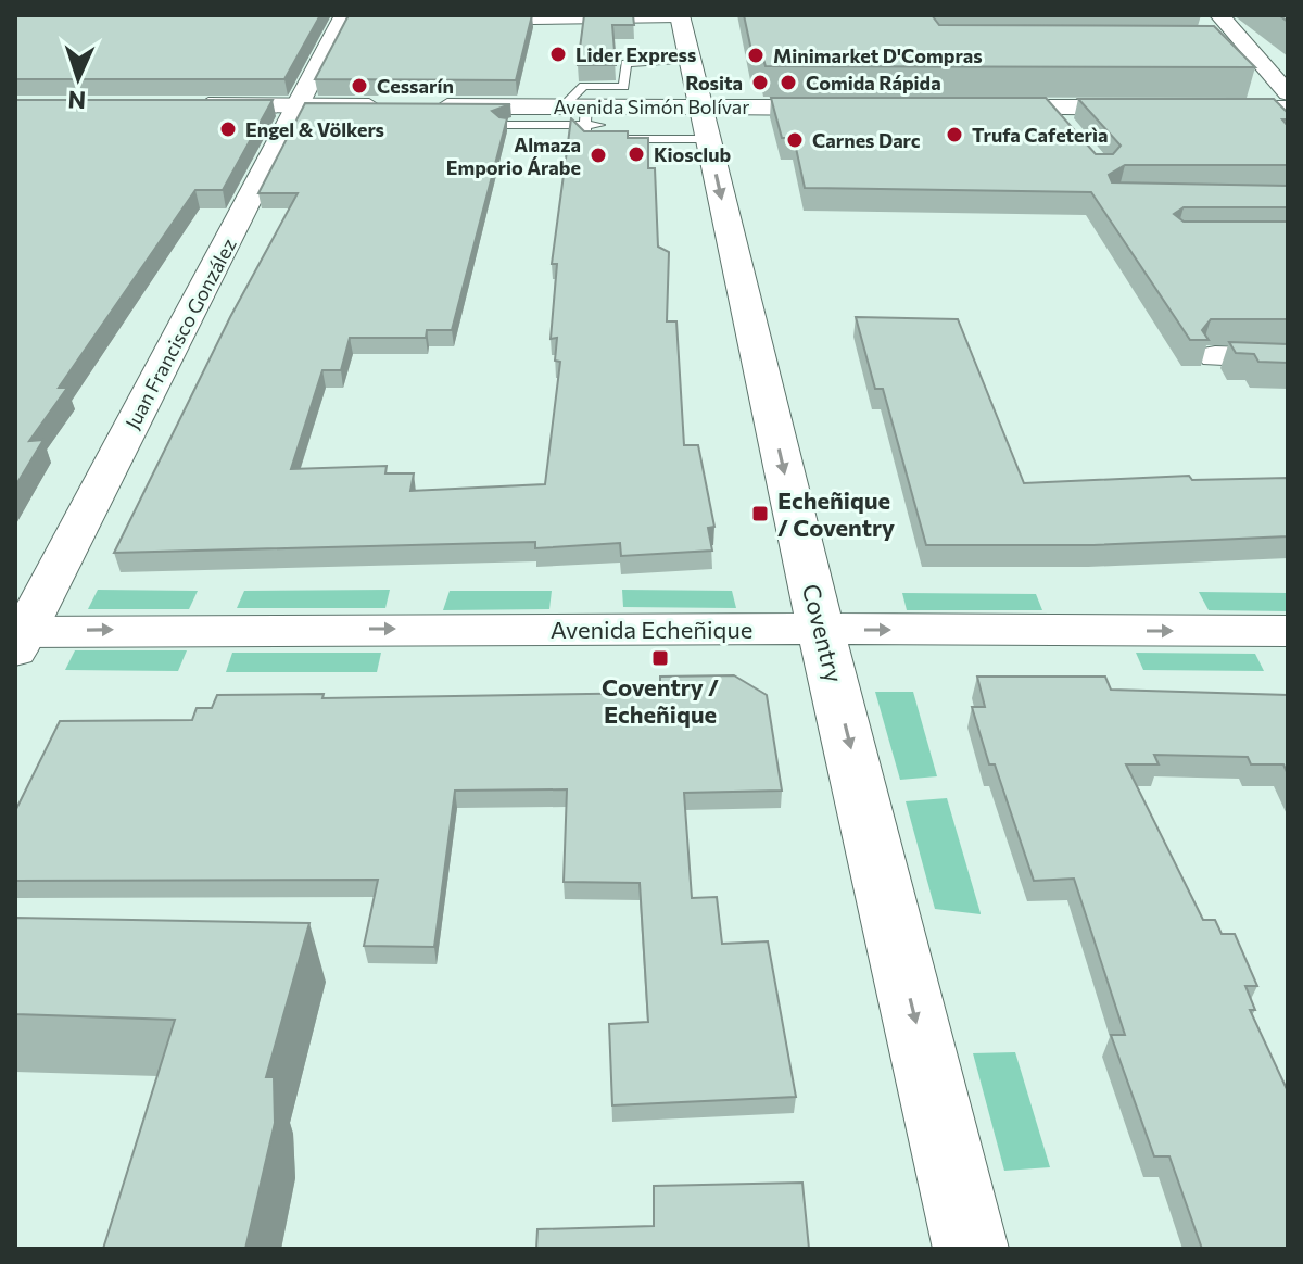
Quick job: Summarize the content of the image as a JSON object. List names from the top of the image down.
{
  "streets": {
    "street": [
      "Avenida Simón Bolívar",
      "Juan Francisco González",
      "Avenida Echeñique",
      "Coventry"
    ]
  },
  "crossings": [
    ["Avenida Simón Bolívar", "Coventry"],
    ["Juan Francisco González", "Avenida Echeñique"],
    ["Avenida Echeñique", "Coventry"]
  ],
  "one_way": ["Avenida Echeñique", "Coventry"],
  "places": {
    "other": [
      "Lider Express",
      "Minimarket D'Compras",
      "Rosita",
      "Comida Rápida",
      "Cessarín",
      "Engel & Völkers",
      "Trufa Cafeterìa",
      "Carnes Darc",
      "Kiosclub",
      "Almaza Emporio Árabe"
    ],
    "transit": ["Echeñique / Coventry", "Coventry / Echeñique"]
  },
  "north": "bottom"
}
